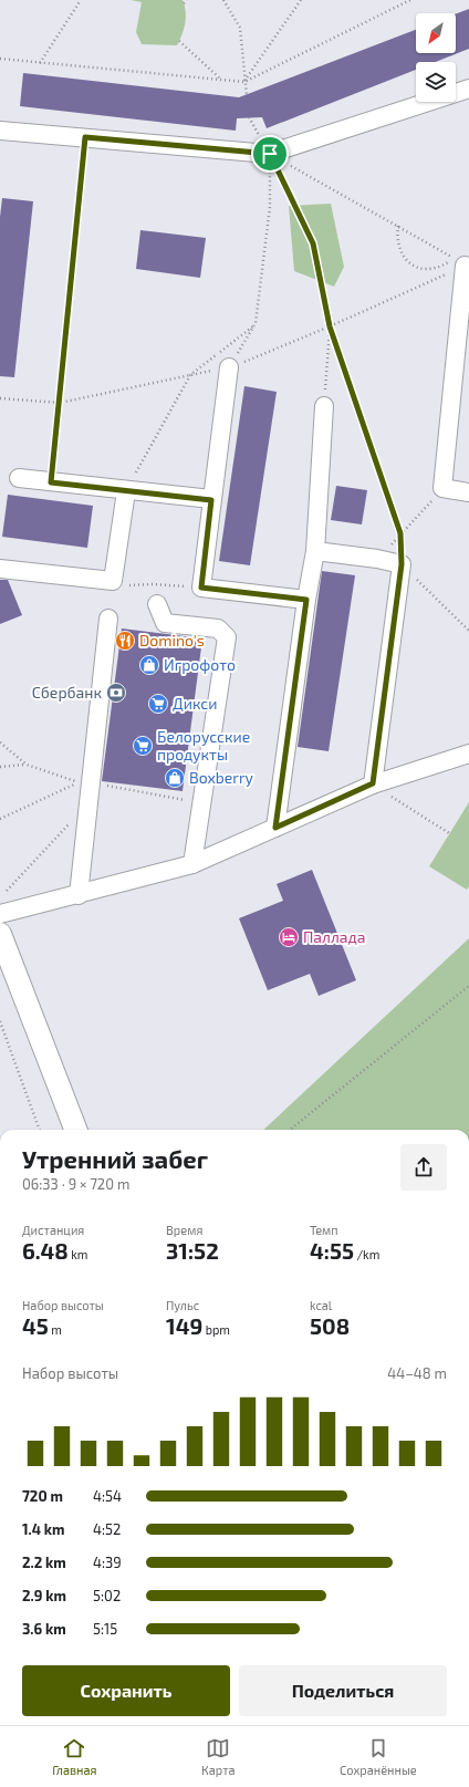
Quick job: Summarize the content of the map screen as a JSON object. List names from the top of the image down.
{
  "places": {
    "restaurant": ["Domino's"],
    "shop": ["Игрофото", "Boxberry"],
    "bank": ["Сбербанк"],
    "supermarket": ["Дикси", "Белорусские продукты"],
    "hotel": ["Паллада"]
  },
  "north": "bottom left",
  "page": {
    "heading": ["Утренний забег", "06:33 · 9 × 720 m"],
    "stats": [
      ["Дистанция", "6.48 km"],
      ["Время", "31:52"],
      ["Темп", "4:55 /km"],
      ["Набор высоты", "45 m"],
      ["Пульс", "149 bpm"],
      ["kcal", "508"]
    ],
    "chart": ["Набор высоты", "44–48 m"],
    "list": [
      {
        "name": "720 m",
        "note": "4:54"
      },
      {
        "name": "1.4 km",
        "note": "4:52"
      },
      {
        "name": "2.2 km",
        "note": "4:39"
      },
      {
        "name": "2.9 km",
        "note": "5:02"
      },
      {
        "name": "3.6 km",
        "note": "5:15"
      }
    ],
    "buttons": ["Сохранить", "Поделиться"],
    "tabs": ["Главная", "Карта", "Сохранённые"]
  }
}
